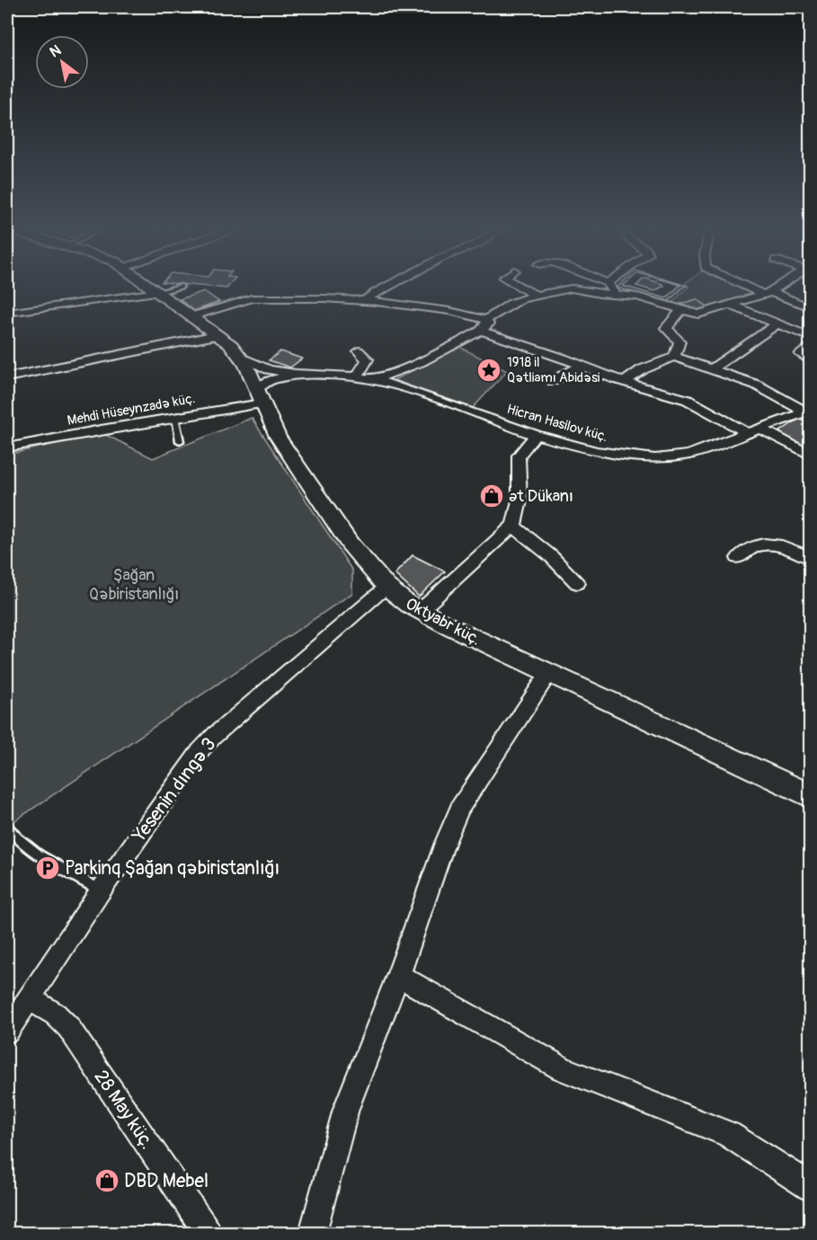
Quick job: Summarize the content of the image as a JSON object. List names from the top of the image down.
{
  "streets": {
    "street": [
      "Mehdi Hüseynzadə küç.",
      "Hicran Hasilov küç.",
      "Oktyabr küç.",
      "Yesenin dıngə 3",
      "28 May küç."
    ]
  },
  "crossings": [
    ["Mehdi Hüseynzadə küç.", "Oktyabr küç."],
    ["Oktyabr küç.", "Yesenin dıngə 3"],
    ["Yesenin dıngə 3", "28 May küç."]
  ],
  "parks": ["Şağan Qəbiristanlığı"],
  "places": {
    "place": ["1918 il Qətliamı Abidəsi"],
    "shop": ["Ət Dükanı", "DBD Mebel"],
    "parking": ["Parkinq Şağan qəbiristanlığı"]
  },
  "north": "top left"
}
